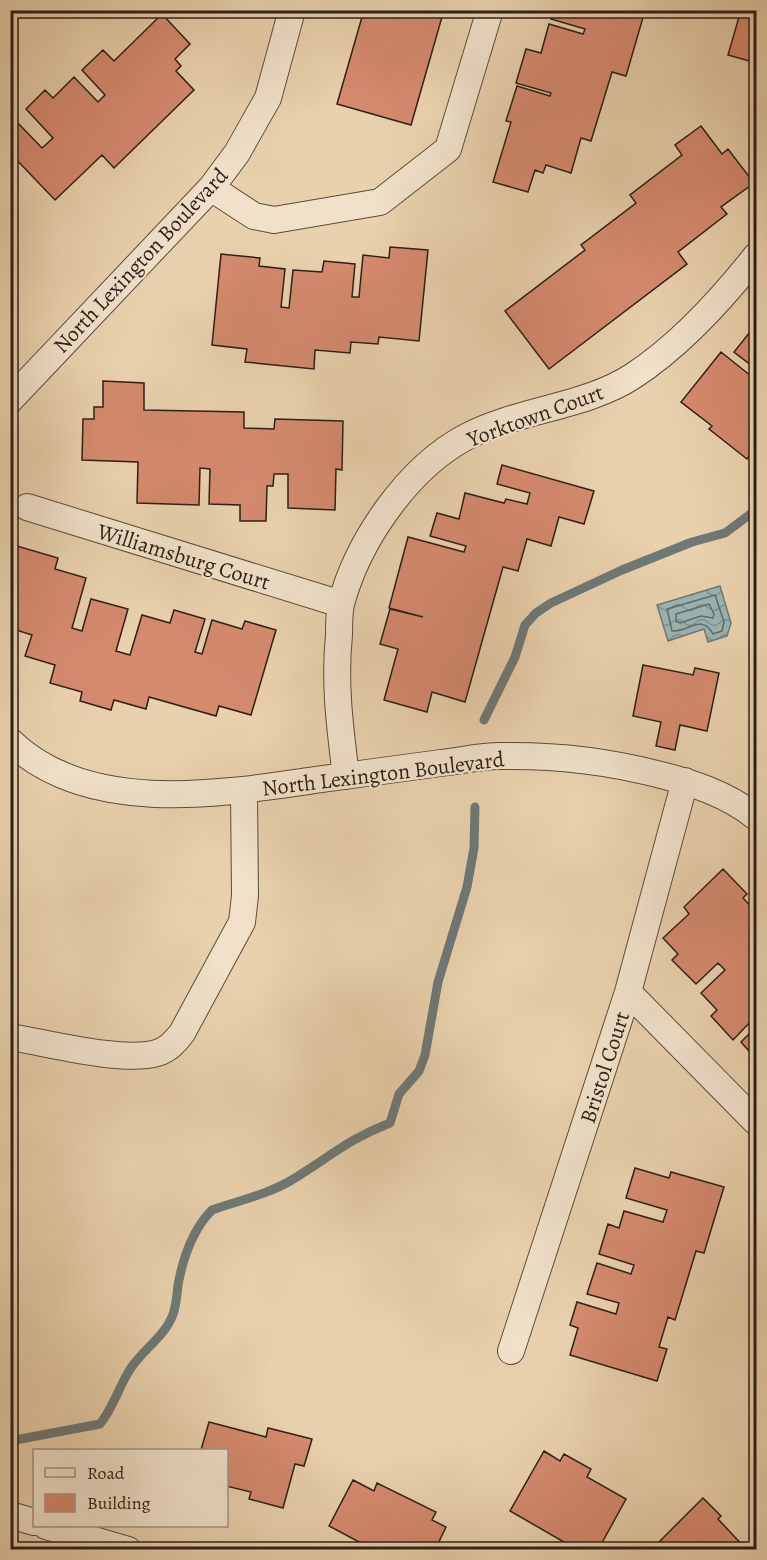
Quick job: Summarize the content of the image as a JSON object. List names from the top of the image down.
{
  "streets": {
    "street": [
      "North Lexington Boulevard",
      "Yorktown Court",
      "Williamsburg Court",
      "Bristol Court"
    ]
  },
  "crossings": [
    ["North Lexington Boulevard", "Yorktown Court"],
    ["North Lexington Boulevard", "Bristol Court"],
    ["Yorktown Court", "Williamsburg Court"]
  ],
  "legend": ["Road", "Building"]
}
